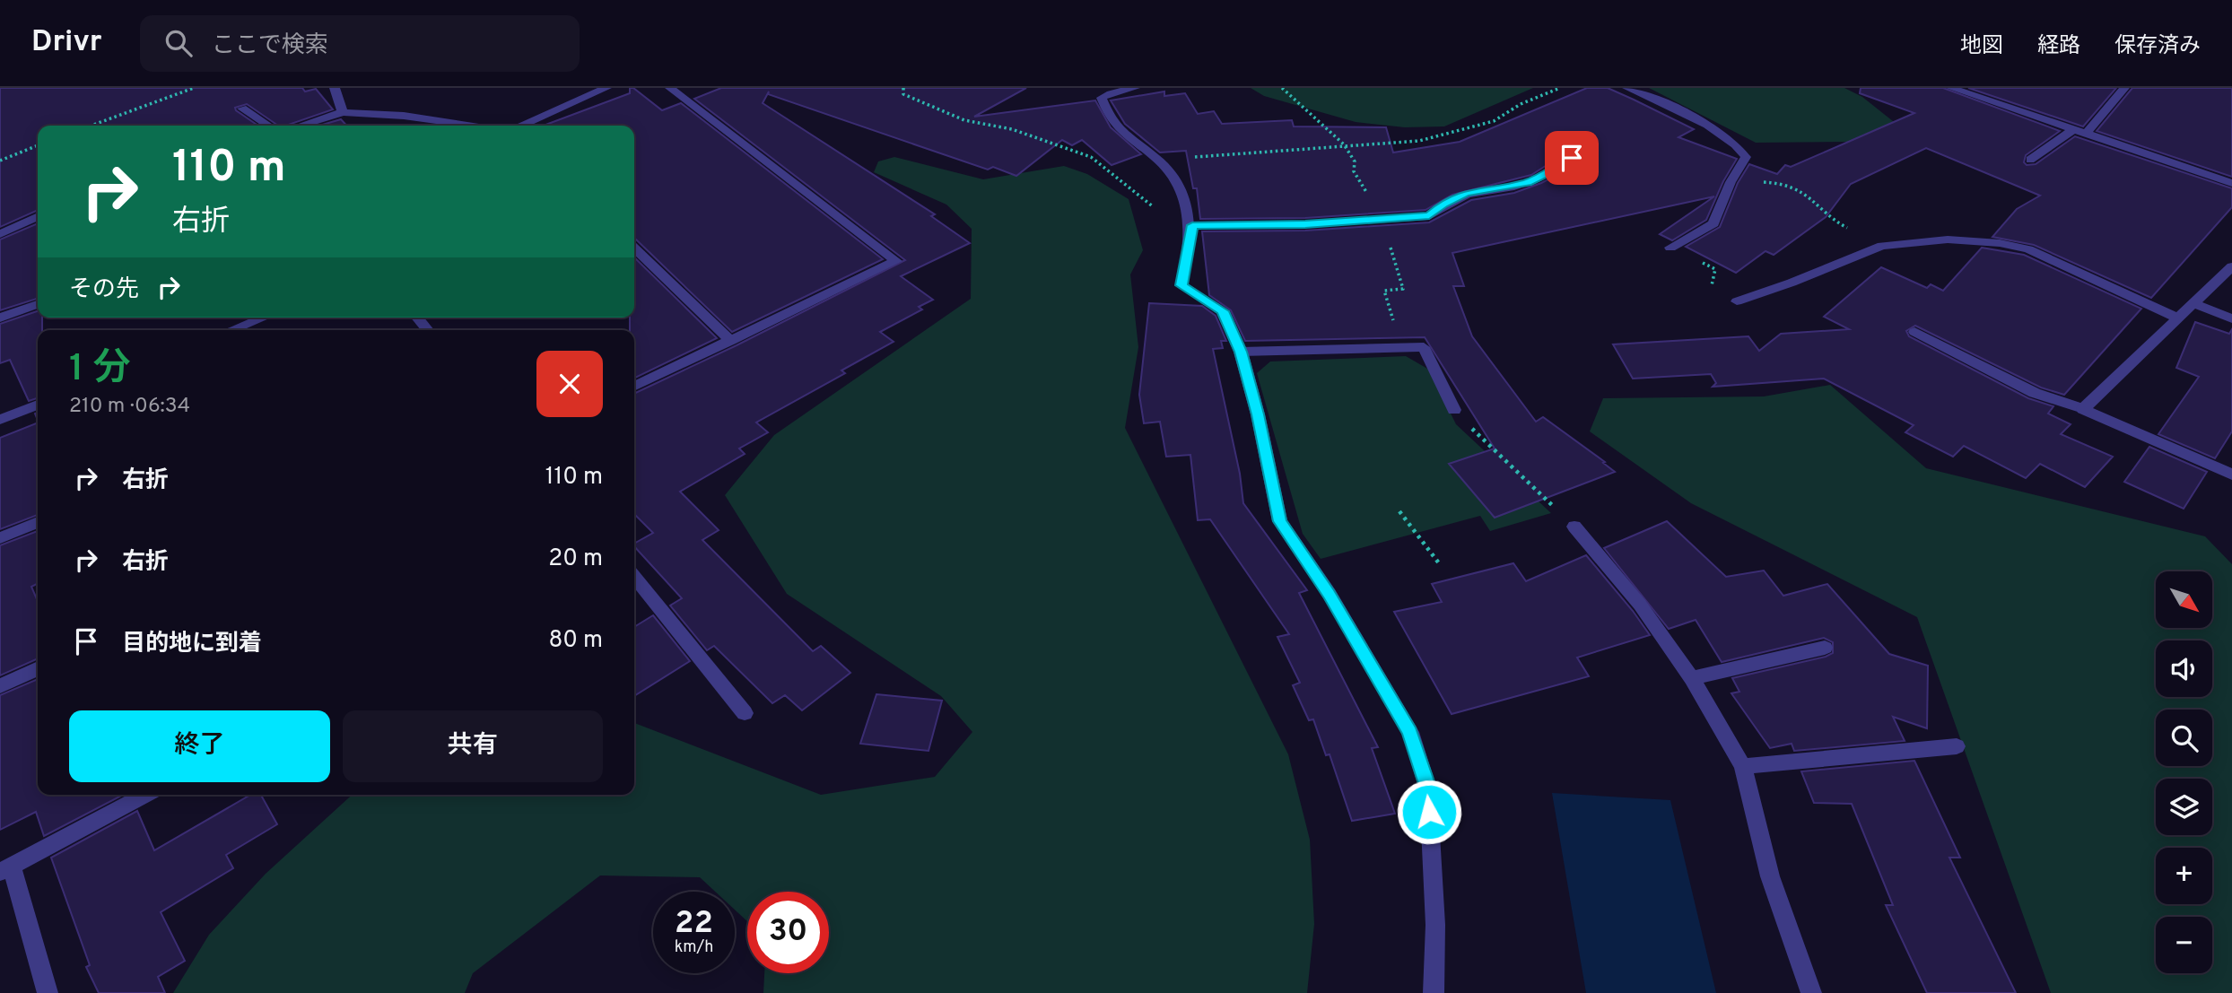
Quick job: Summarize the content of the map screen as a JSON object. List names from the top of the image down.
{
  "north": "bottom right",
  "page": {
    "header": "Drivr",
    "search": "ここで検索",
    "nav": ["地図", "経路", "保存済み"],
    "turn": ["110 m", "右折"],
    "then": "その先",
    "heading": ["1 分", "210 m · 06:34"],
    "list": [
      {
        "name": "右折",
        "value": "110 m"
      },
      {
        "name": "右折",
        "value": "20 m"
      },
      {
        "name": "目的地に到着",
        "value": "80 m"
      }
    ],
    "map_buttons": ["+", "−"],
    "buttons": ["終了", "共有"],
    "speed": "22 km/h",
    "limit": "30"
  }
}
